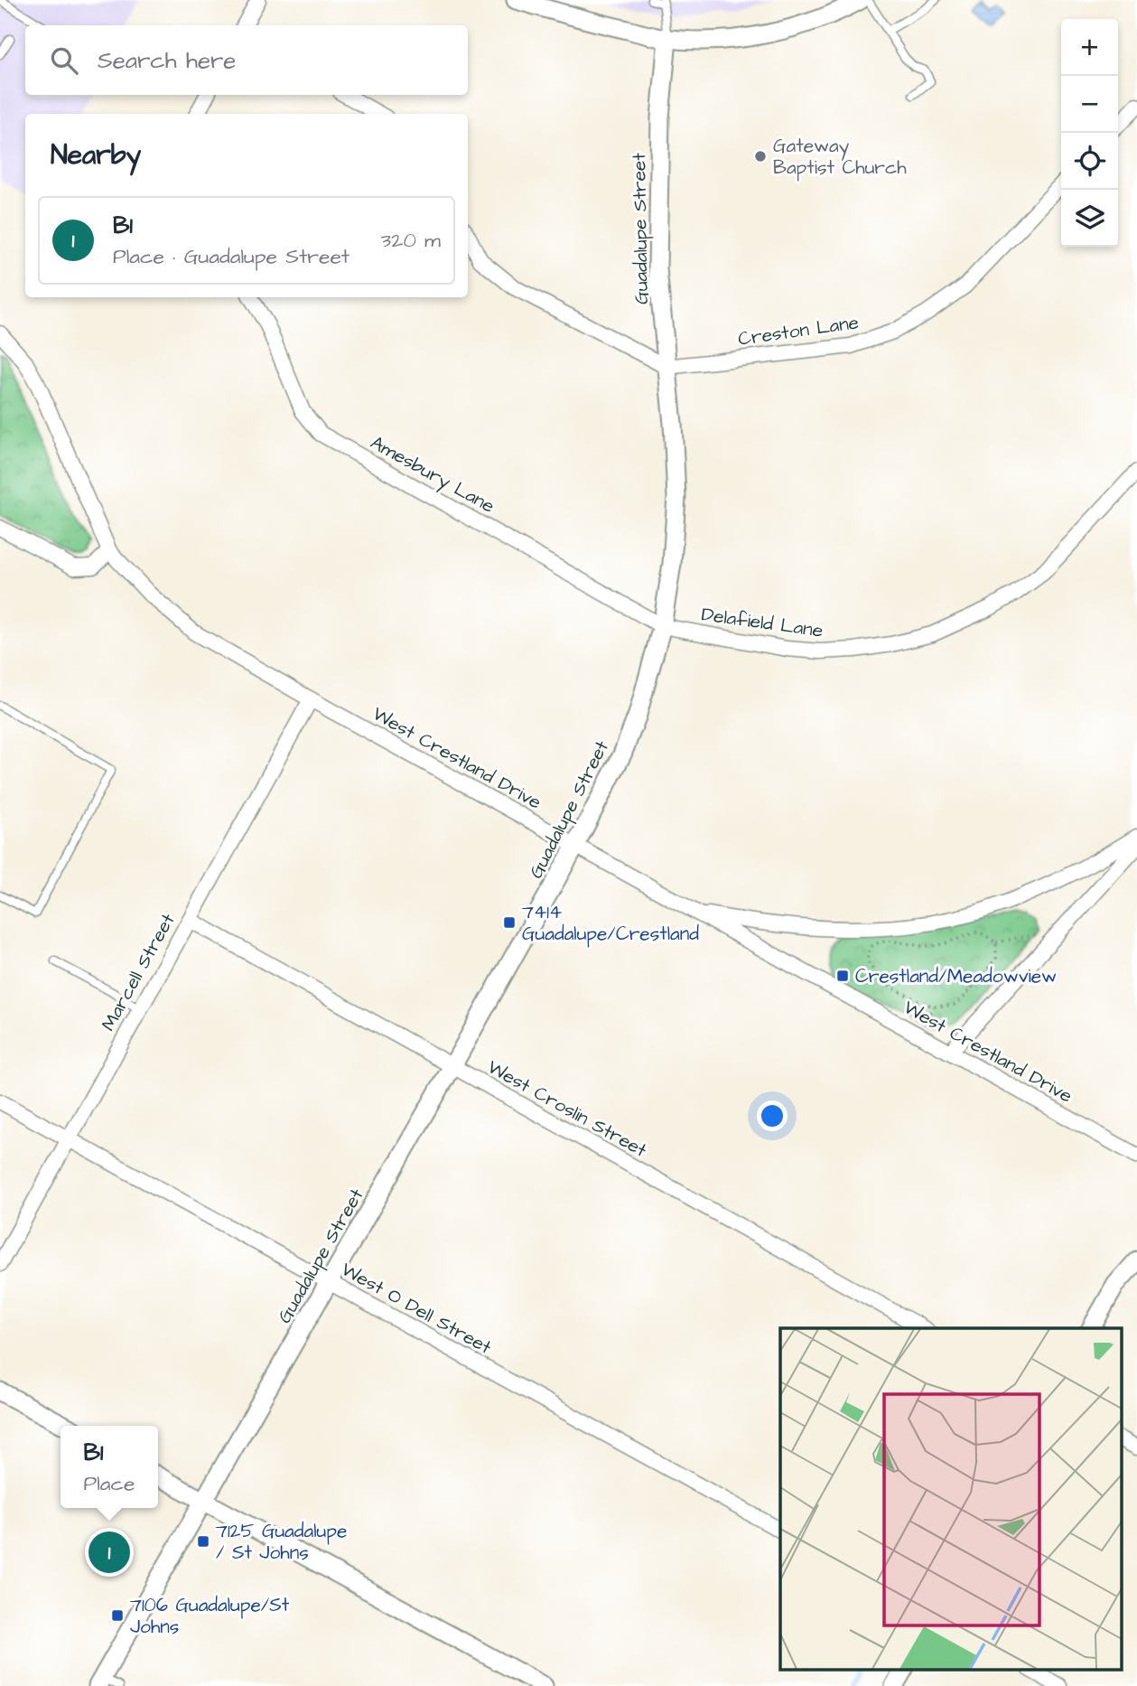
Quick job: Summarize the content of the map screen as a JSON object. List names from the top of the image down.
{
  "streets": {
    "street": [
      "Guadalupe Street",
      "Creston Lane",
      "Amesbury Lane",
      "Delafield Lane",
      "West Crestland Drive",
      "Marcell Street",
      "West Croslin Street",
      "West O Dell Street"
    ]
  },
  "crossings": [
    ["Guadalupe Street", "Creston Lane"],
    ["Guadalupe Street", "Amesbury Lane"],
    ["Guadalupe Street", "Delafield Lane"],
    ["Guadalupe Street", "West Crestland Drive"],
    ["Guadalupe Street", "West Croslin Street"],
    ["Guadalupe Street", "West O Dell Street"],
    ["Amesbury Lane", "Delafield Lane"],
    ["West Crestland Drive", "Marcell Street"],
    ["Marcell Street", "West Croslin Street"],
    ["Marcell Street", "West O Dell Street"]
  ],
  "places": {
    "other": ["Gateway Baptist Church"],
    "transit": [
      "7414 Guadalupe/Crestland",
      "Crestland/Meadowview",
      "7125 Guadalupe / St Johns",
      "7106 Guadalupe/St Johns"
    ]
  },
  "page": {
    "map_buttons": ["+", "−"],
    "search": "Search here",
    "heading": "Nearby",
    "list": [
      {
        "mark": "1",
        "name": "B1",
        "note": "Place · Guadalupe Street",
        "value": "320 m"
      }
    ],
    "popup": ["B1", "Place"],
    "pins": "1"
  }
}
